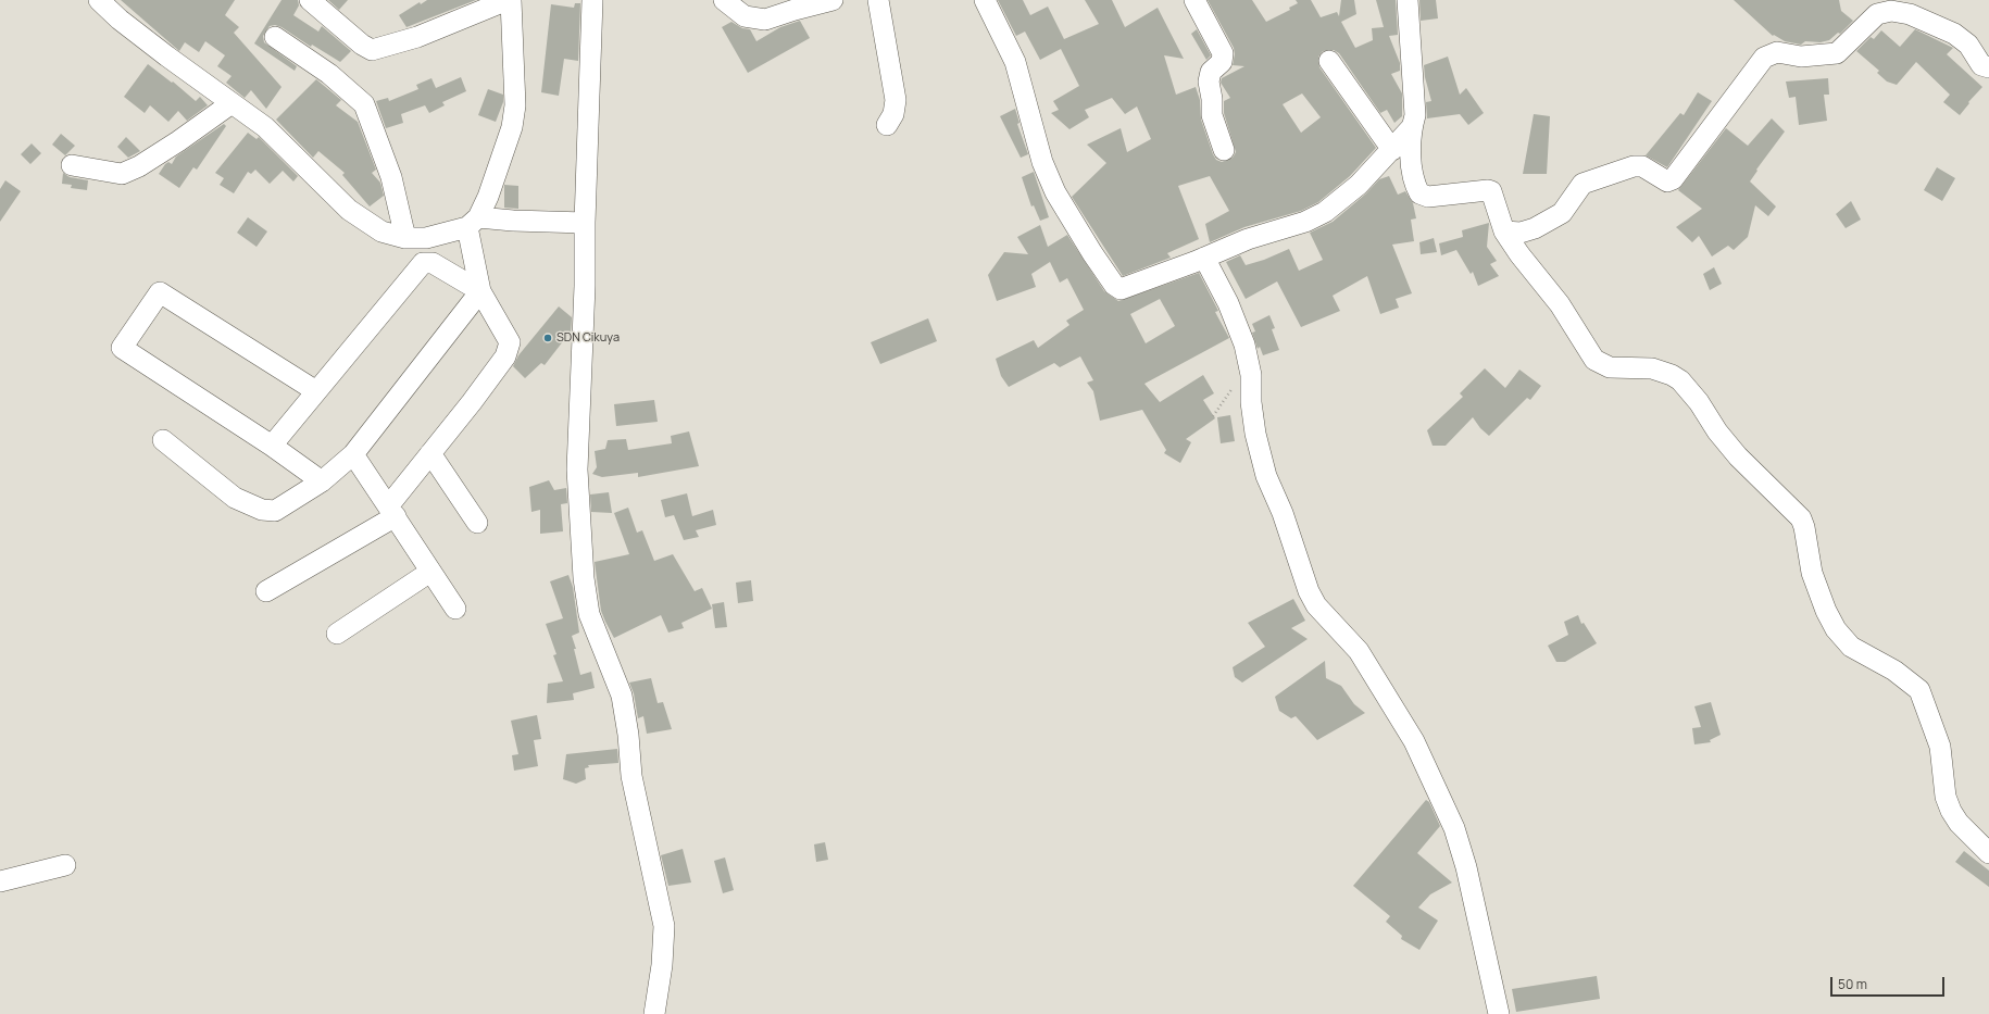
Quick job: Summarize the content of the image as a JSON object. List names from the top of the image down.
{
  "places": ["SDN Cikuya"],
  "scale_bar": "50 m"
}
